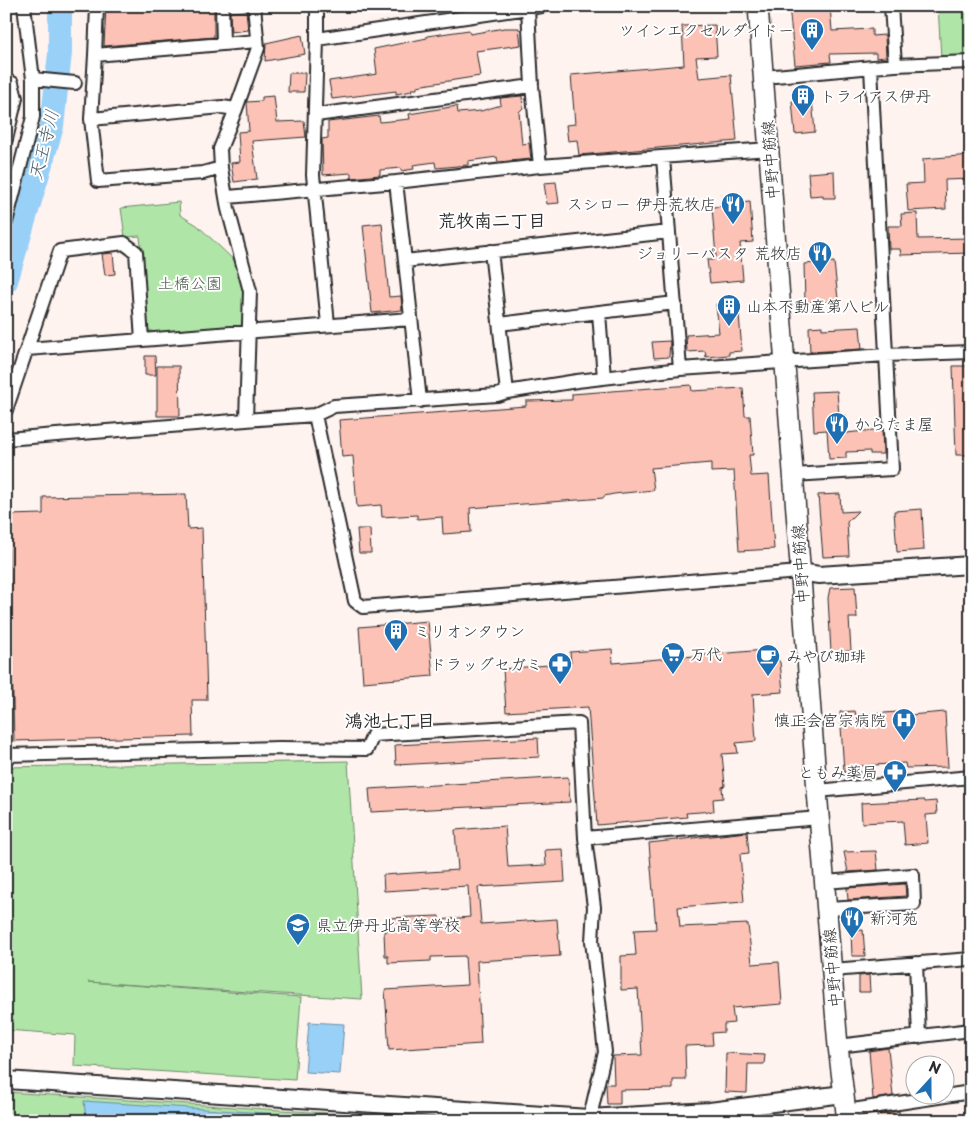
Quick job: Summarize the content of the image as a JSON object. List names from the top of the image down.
{
  "streets": {
    "main road": ["中野中筋線"]
  },
  "districts": ["荒牧南二丁目", "鴻池七丁目"],
  "water": ["天王寺川"],
  "parks": ["土橋公園"],
  "places": {
    "building": [
      "ツインエクセルダイドー",
      "トライアス伊丹",
      "山本不動産第八ビル",
      "ミリオンタウン"
    ],
    "restaurant": [
      "スシロー 伊丹荒牧店",
      "ジョリーパスタ 荒牧店",
      "からたま屋",
      "新河苑"
    ],
    "supermarket": ["万代"],
    "cafe": ["みやび珈琲"],
    "pharmacy": ["ドラッグセガミ", "ともみ薬局"],
    "hospital": ["慎正会宮宗病院"],
    "school or university": ["県立伊丹北高等学校"]
  },
  "north": "top"
}
